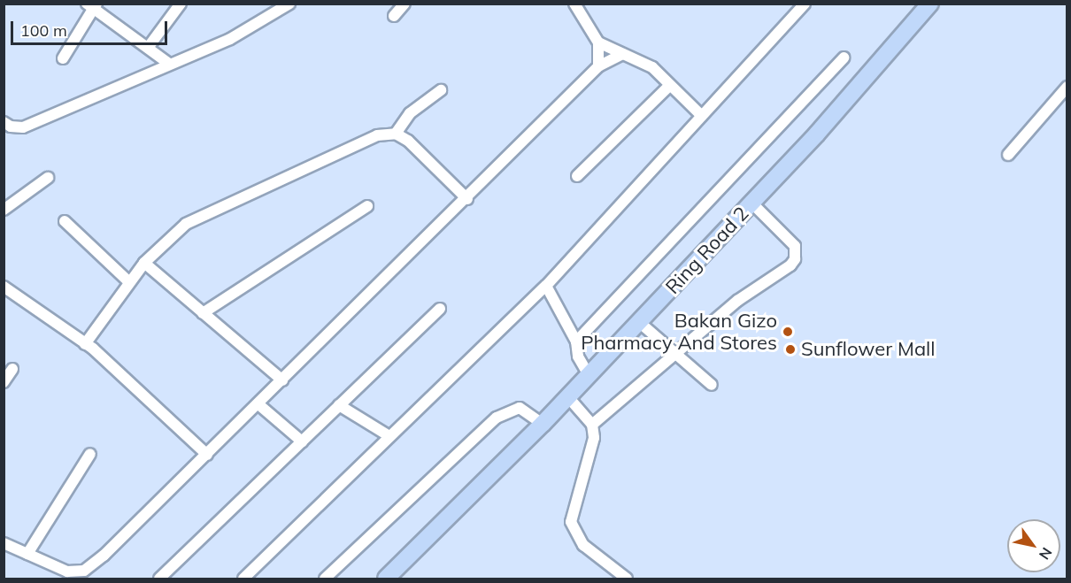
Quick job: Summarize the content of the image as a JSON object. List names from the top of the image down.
{
  "streets": {
    "main road": ["Ring Road 2"]
  },
  "places": ["Bakan Gizo Pharmacy And Stores", "Sunflower Mall"],
  "scale_bar": "100 m",
  "north": "bottom right"
}
